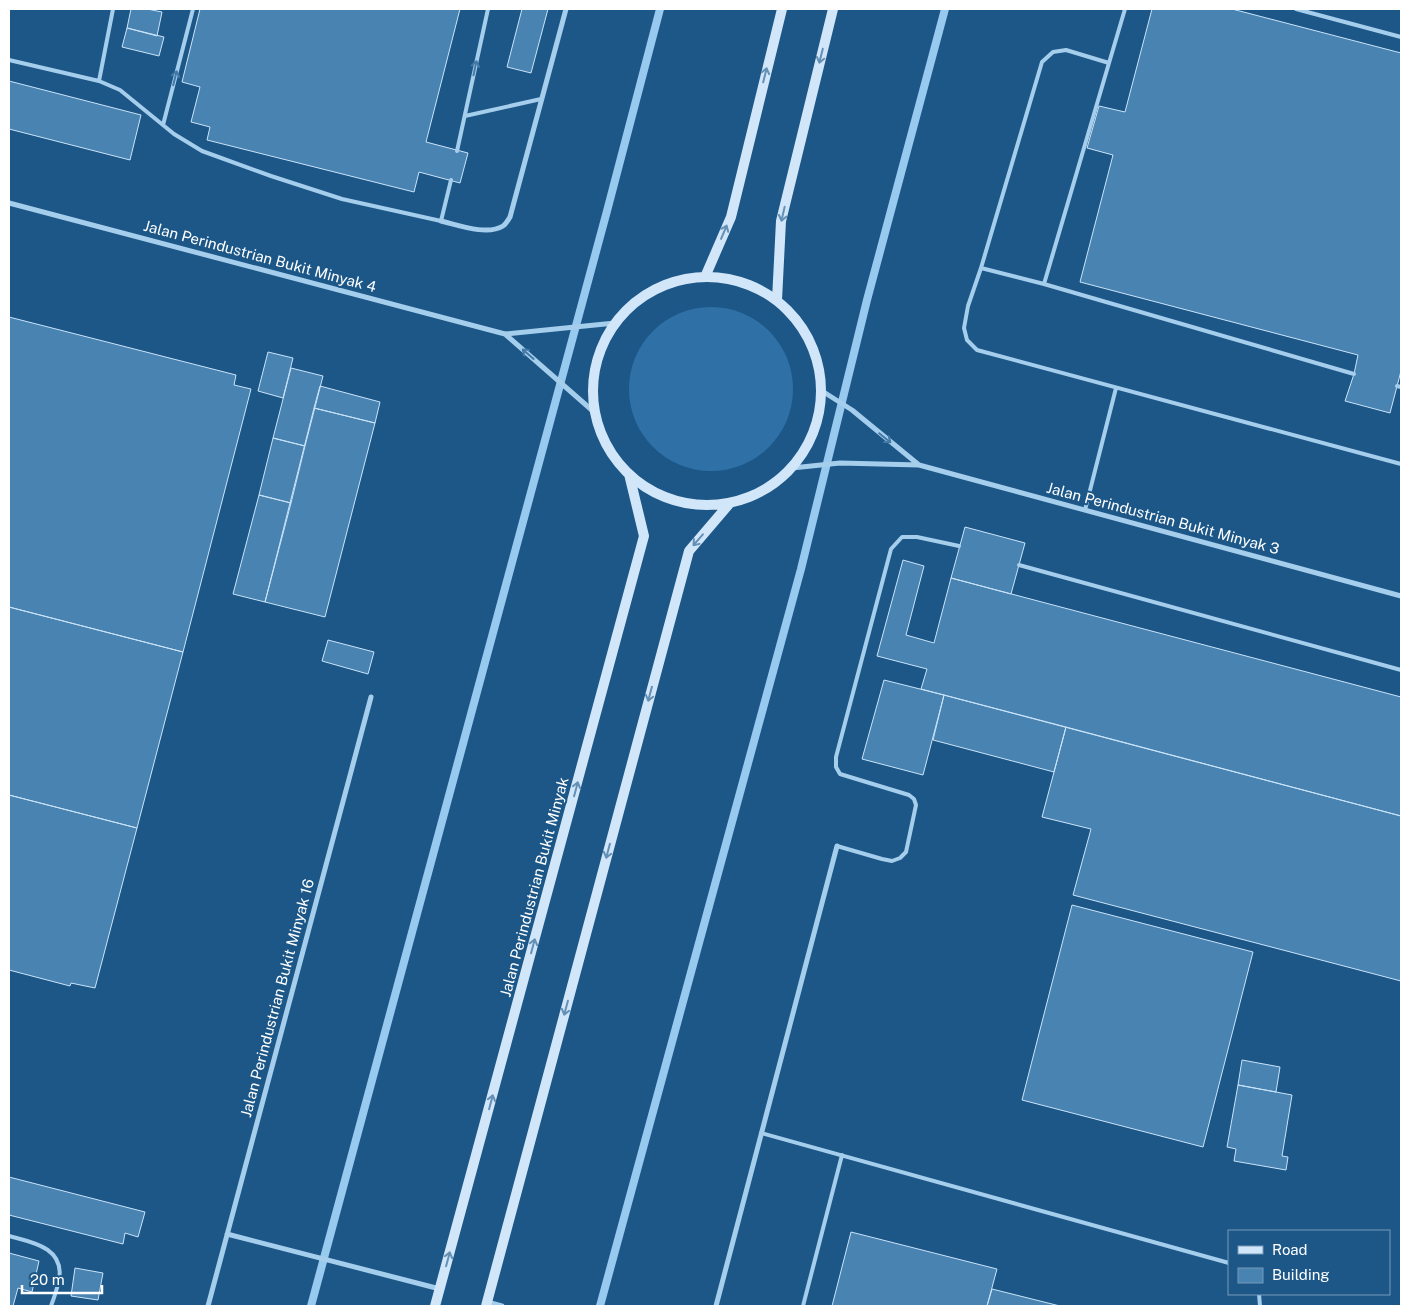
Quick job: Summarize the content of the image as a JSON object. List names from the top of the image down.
{
  "streets": {
    "main road": ["Jalan Perindustrian Bukit Minyak"],
    "street": ["Jalan Perindustrian Bukit Minyak 4", "Jalan Perindustrian Bukit Minyak 3", "Jalan Perindustrian Bukit Minyak 16"]
  },
  "legend": ["Road", "Building"],
  "scale_bar": "20 m"
}
